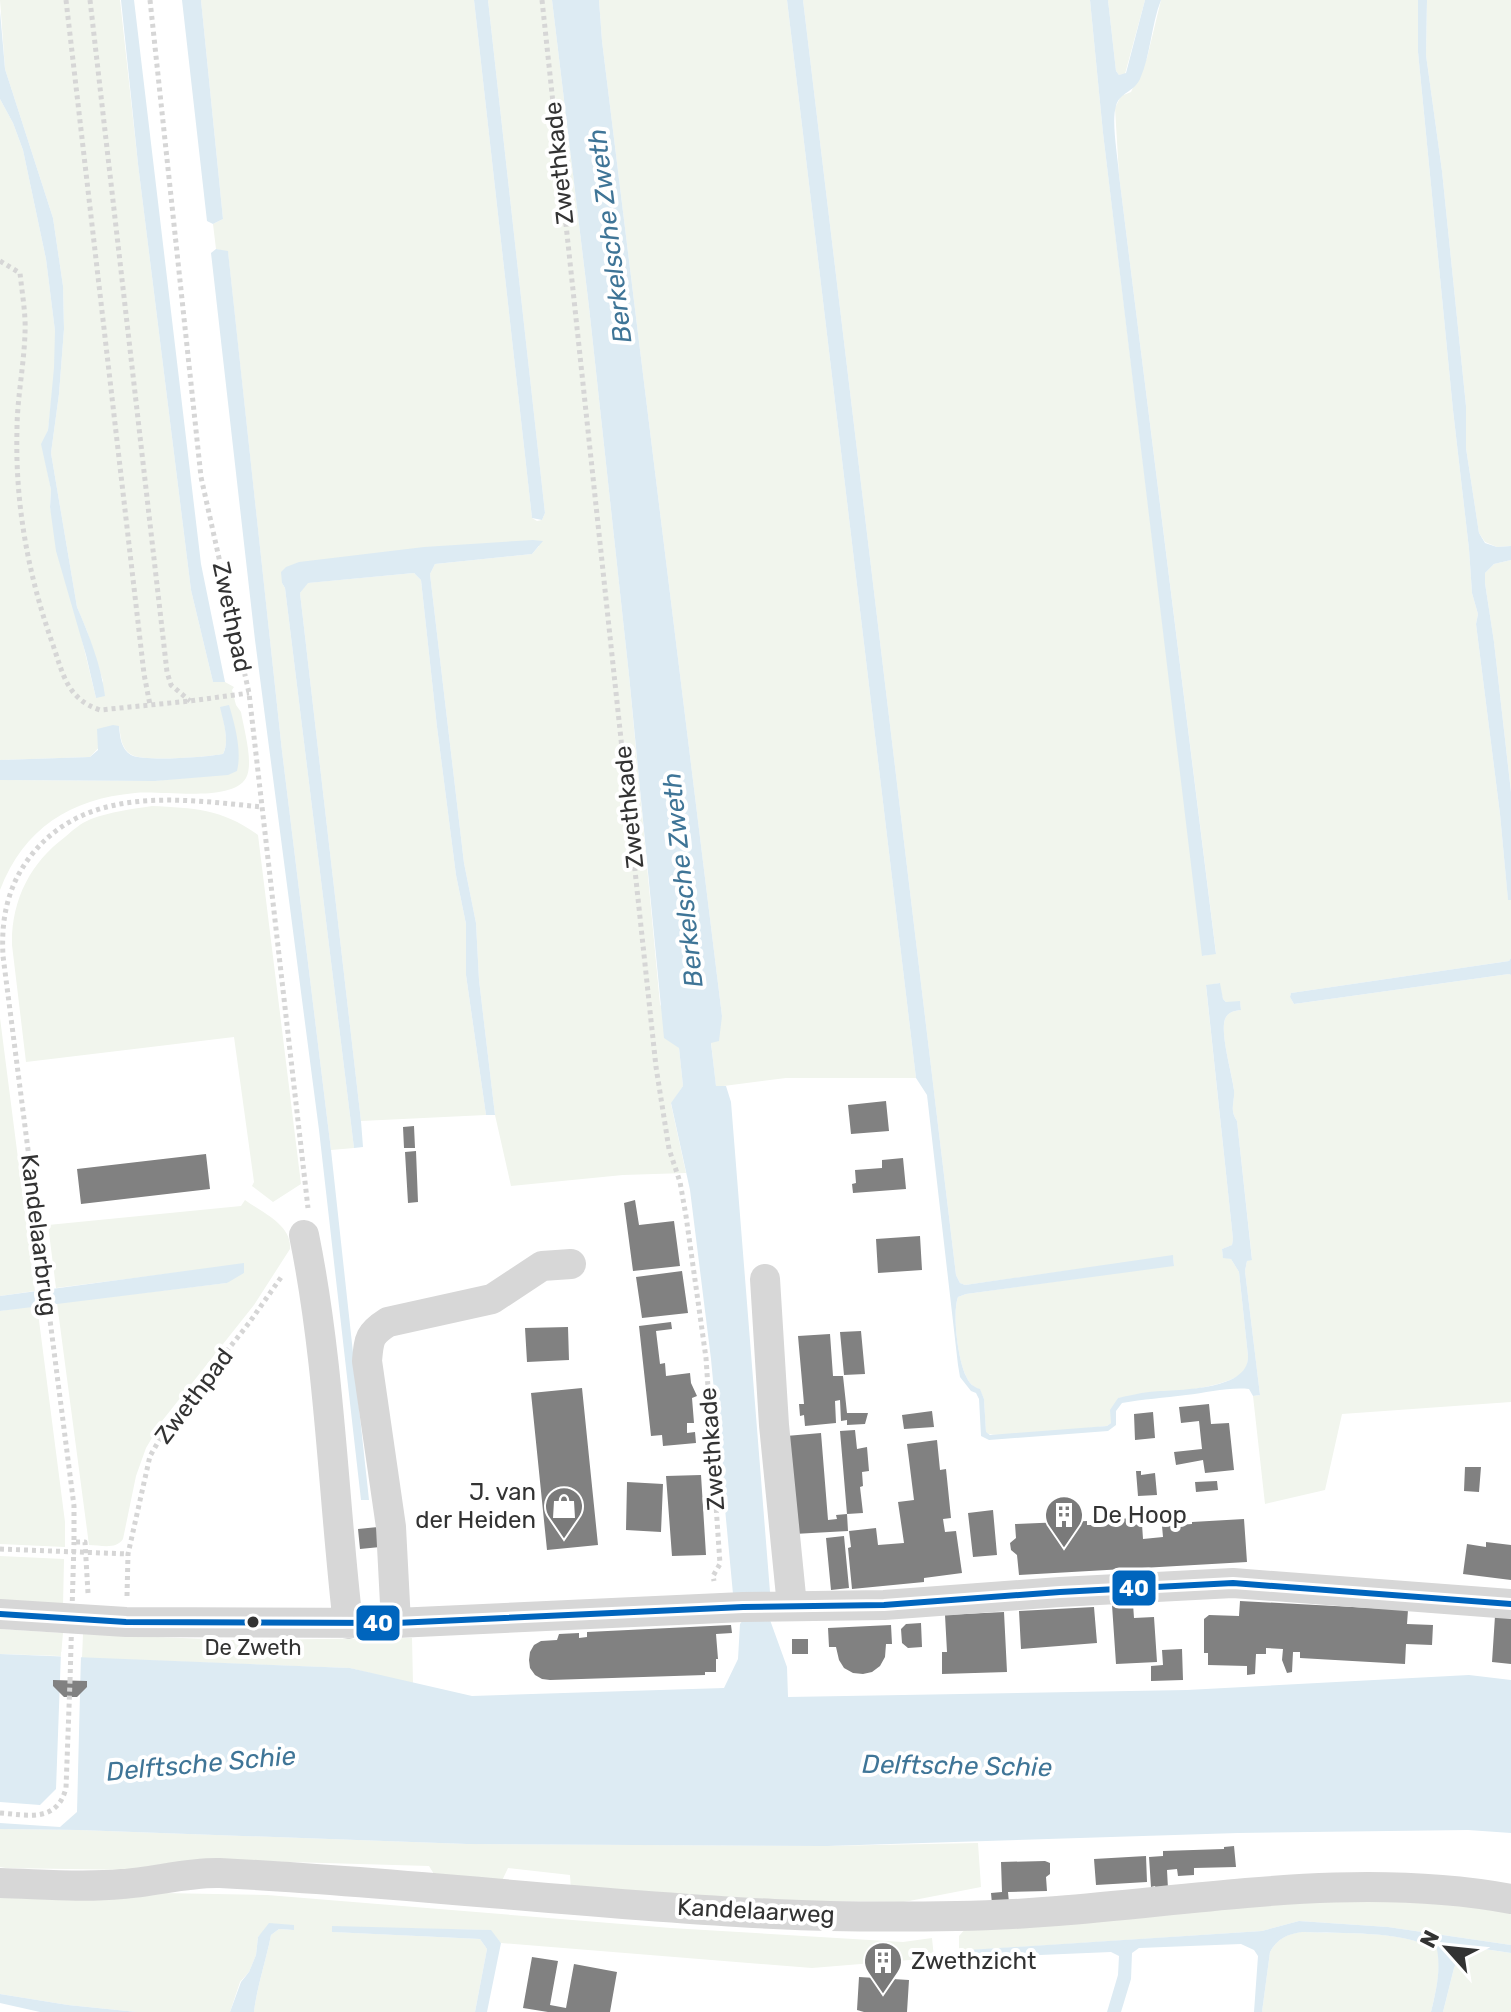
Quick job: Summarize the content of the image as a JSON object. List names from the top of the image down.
{
  "streets": {
    "street": ["Kandelaarweg"],
    "path": ["Zwethkade", "Zwethpad", "Kandelaarbrug"]
  },
  "crossings": [
    ["Zwethpad", "Kandelaarbrug"]
  ],
  "water": ["Berkelsche Zweth", "Delftsche Schie"],
  "places": {
    "shop": ["J. van der Heiden"],
    "building": ["De Hoop", "Zwethzicht"],
    "other": ["De Zweth"]
  },
  "lines": ["transit line 40"],
  "north": "top left"
}
